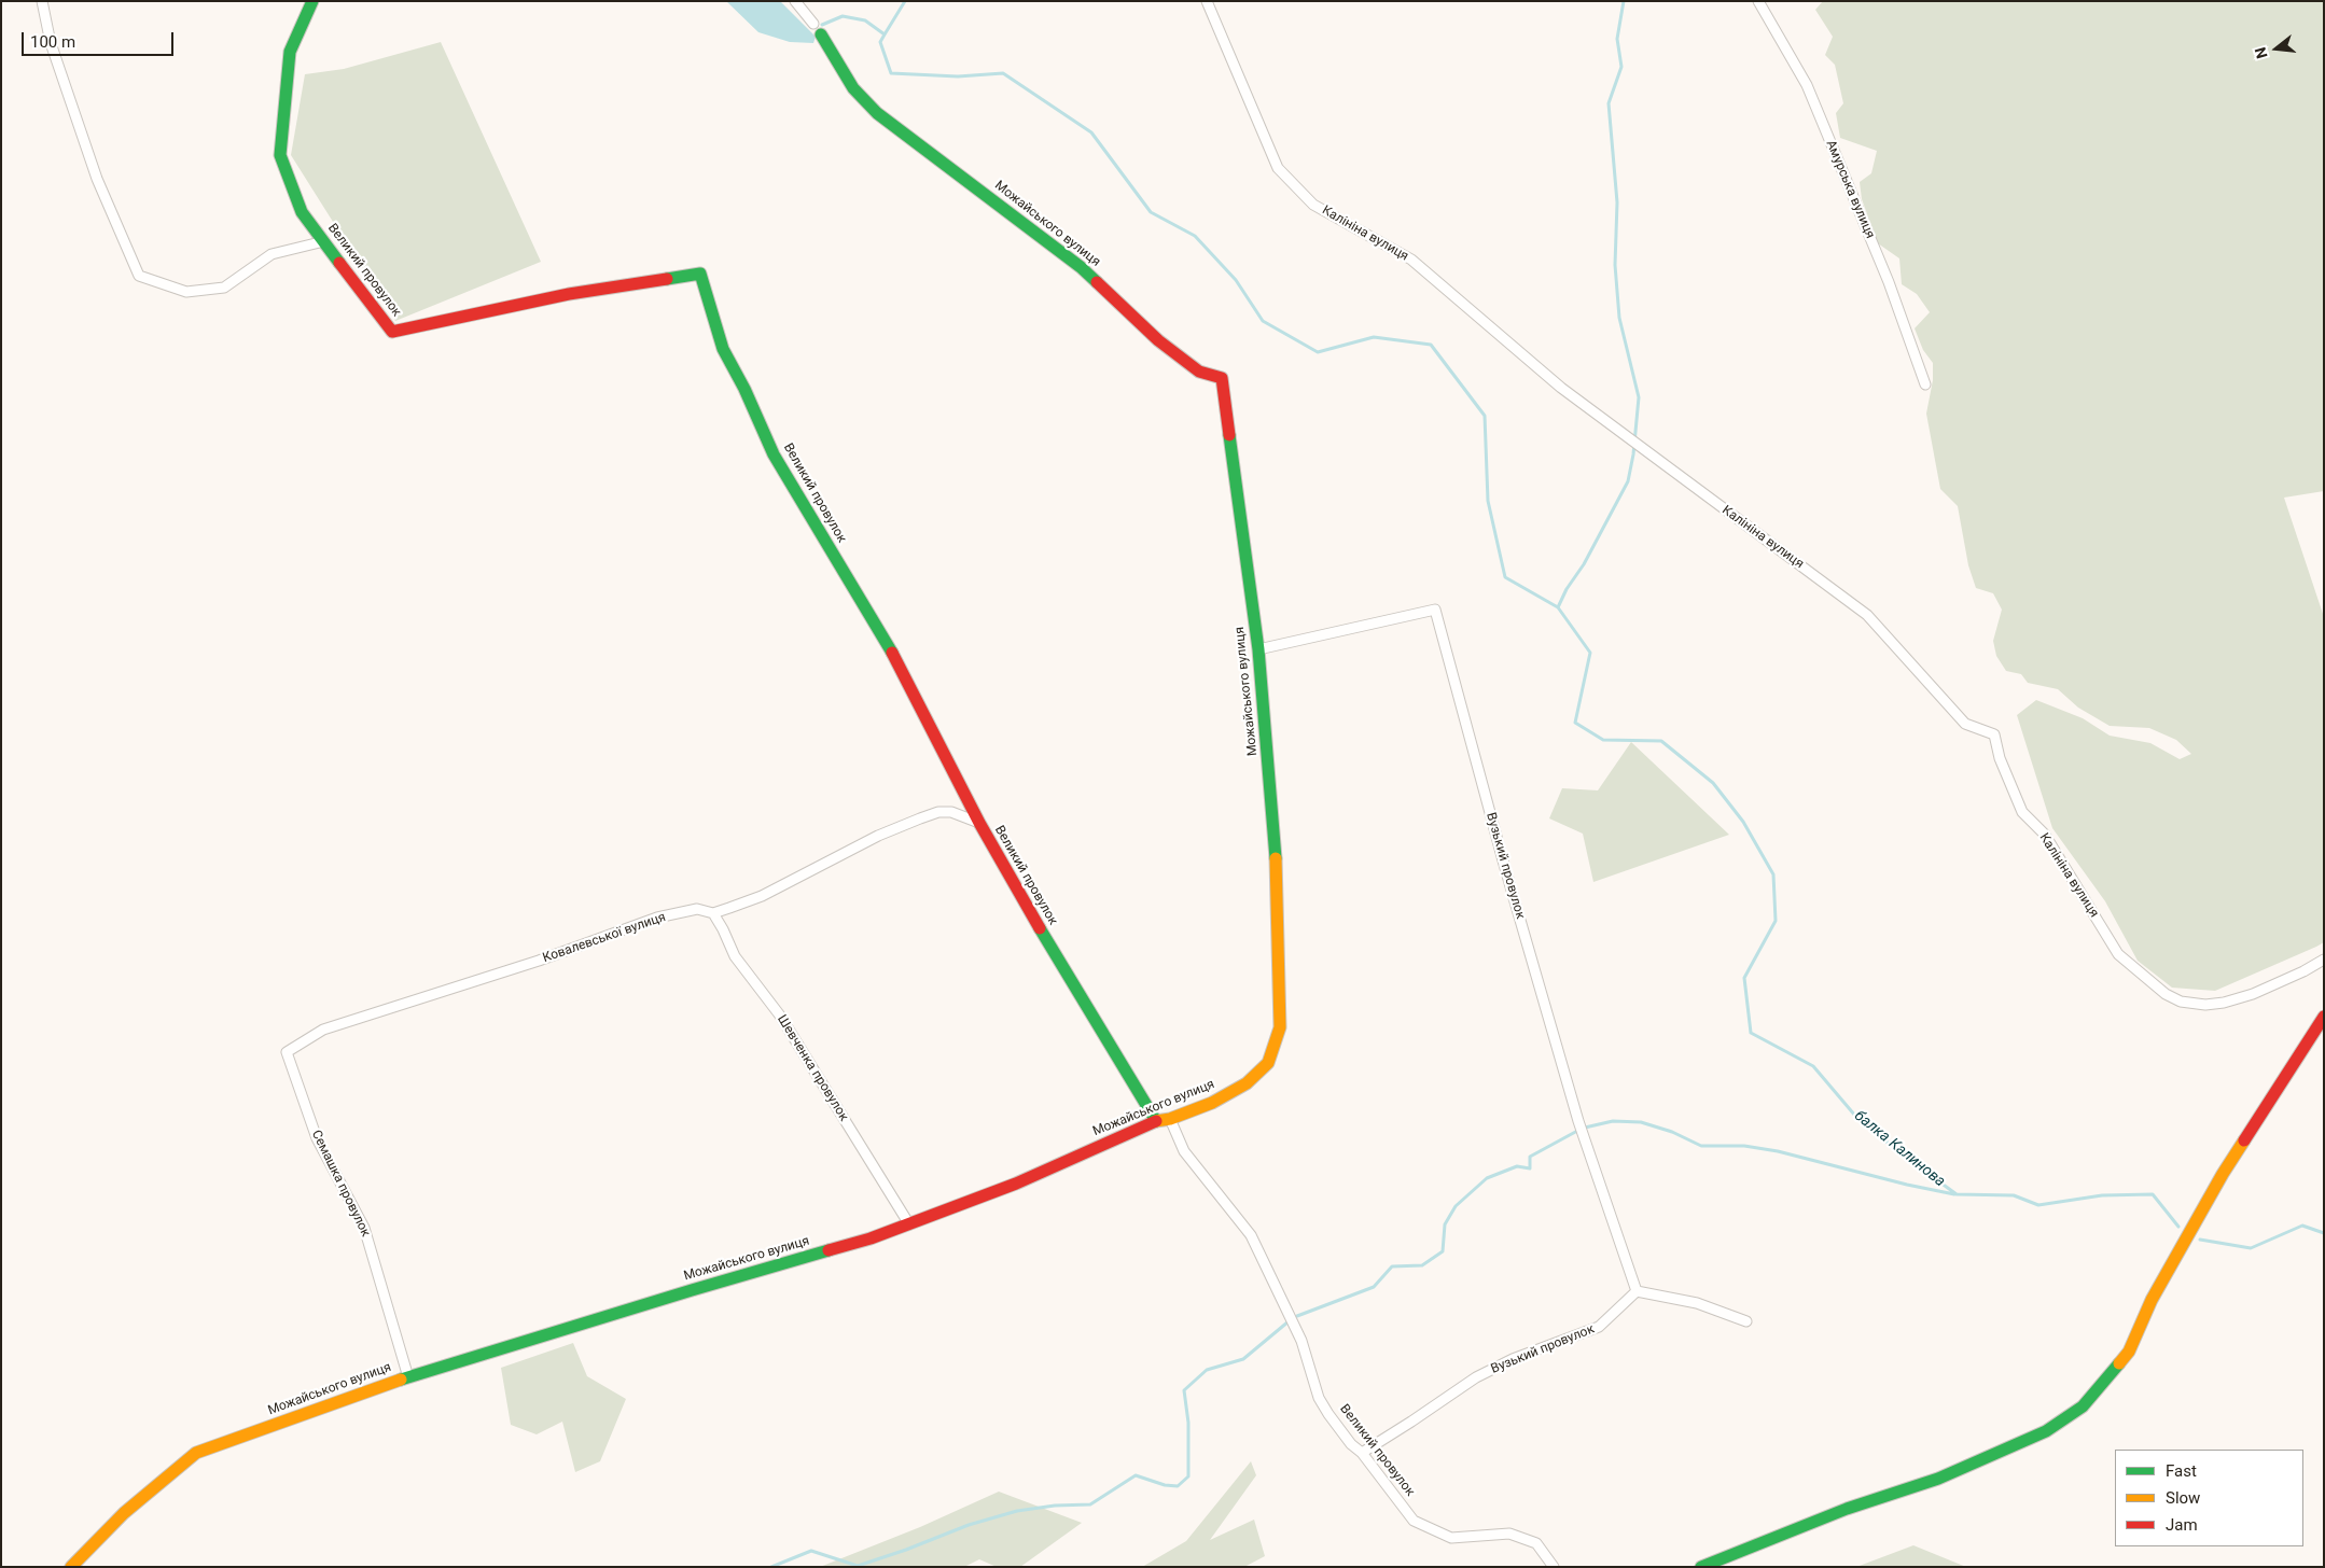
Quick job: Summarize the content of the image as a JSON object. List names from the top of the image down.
{
  "streets": {
    "street": [
      "Амурська вулиця",
      "Можайського вулиця",
      "Калініна вулиця",
      "Великий провулок",
      "Вузький провулок",
      "Ковалевської вулиця",
      "Шевченка провулок",
      "Семашка провулок"
    ]
  },
  "crossings": [
    ["Можайського вулиця", "Великий провулок"],
    ["Можайського вулиця", "Вузький провулок"],
    ["Можайського вулиця", "Шевченка провулок"],
    ["Можайського вулиця", "Семашка провулок"],
    ["Великий провулок", "Вузький провулок"],
    ["Великий провулок", "Ковалевської вулиця"],
    ["Ковалевської вулиця", "Шевченка провулок"],
    ["Ковалевської вулиця", "Семашка провулок"]
  ],
  "water": ["балка Калинова"],
  "legend": ["Fast", "Slow", "Jam"],
  "scale_bar": "100 m",
  "north": "left"
}
